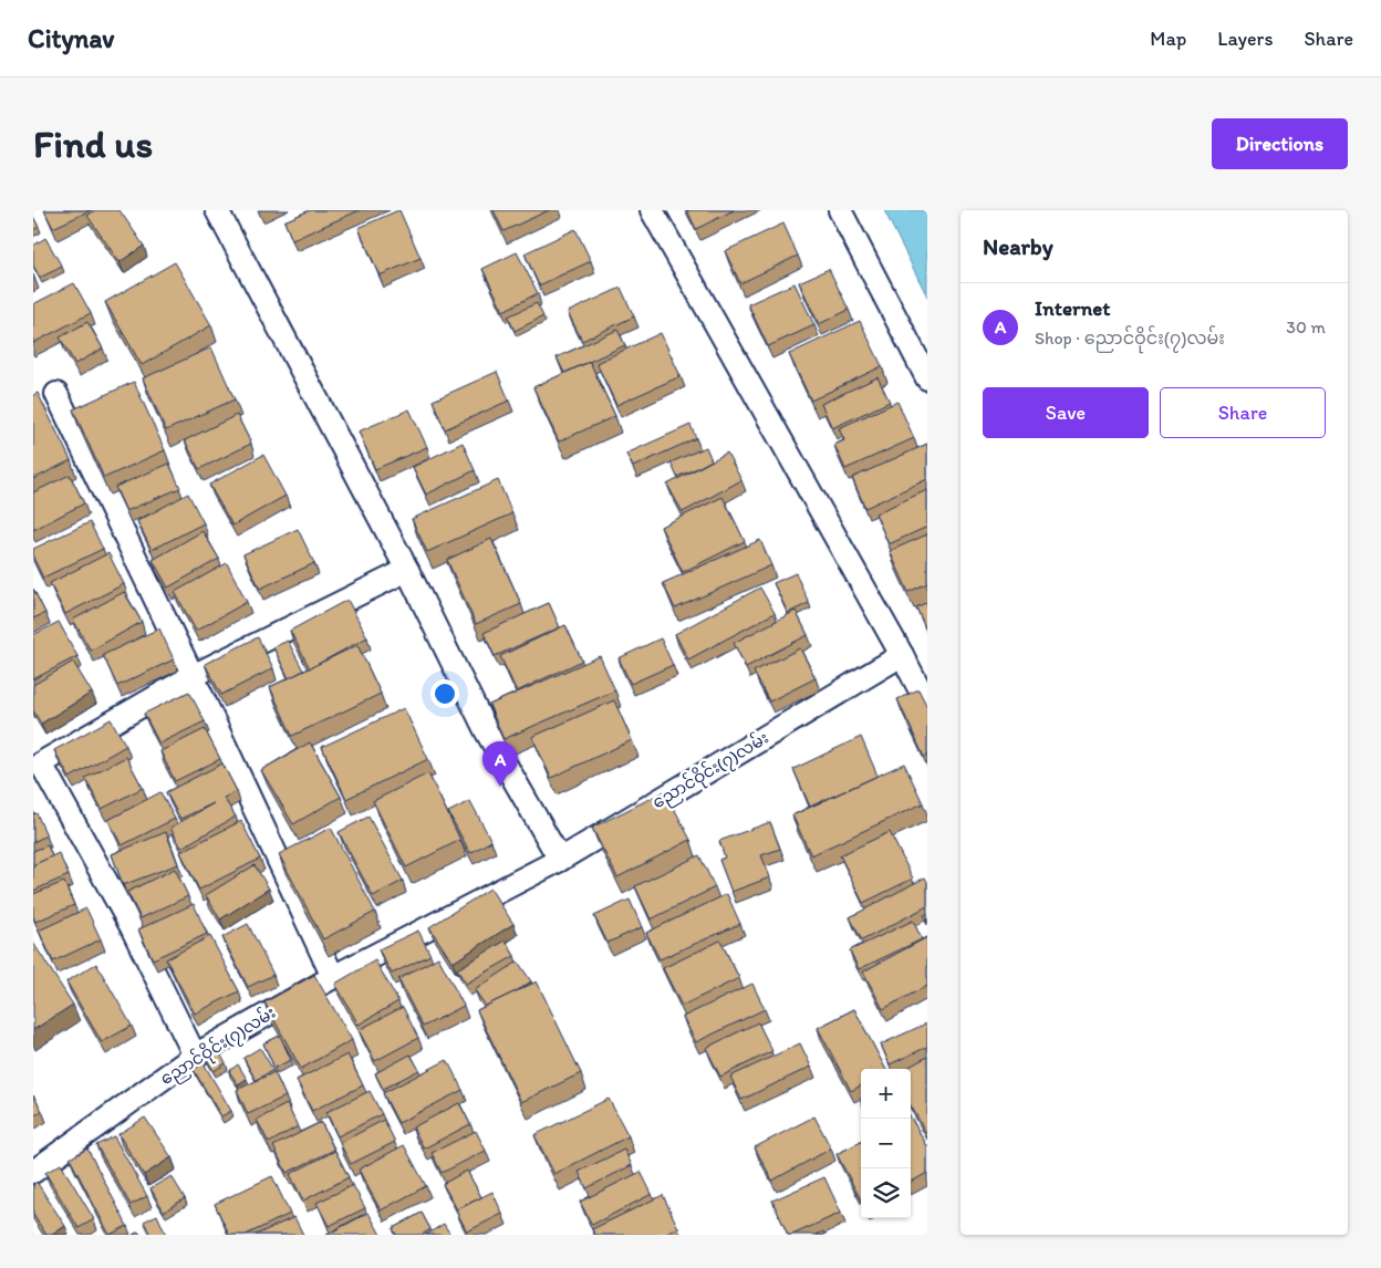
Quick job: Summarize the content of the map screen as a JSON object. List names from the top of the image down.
{
  "streets": {
    "street": ["ညောင်ဝိုင်း(၇)လမ်း"]
  },
  "page": {
    "header": "Citynav",
    "nav": ["Map", "Layers", "Share"],
    "buttons": [
      "Directions",
      ["Save", "Share"]
    ],
    "title": "Find us",
    "heading": "Nearby",
    "list": [
      {
        "mark": "A",
        "name": "Internet",
        "note": "Shop · ညောင်ဝိုင်း(၇)လမ်း",
        "value": "30 m"
      }
    ],
    "pins": "A",
    "map_buttons": ["+", "−"]
  }
}
